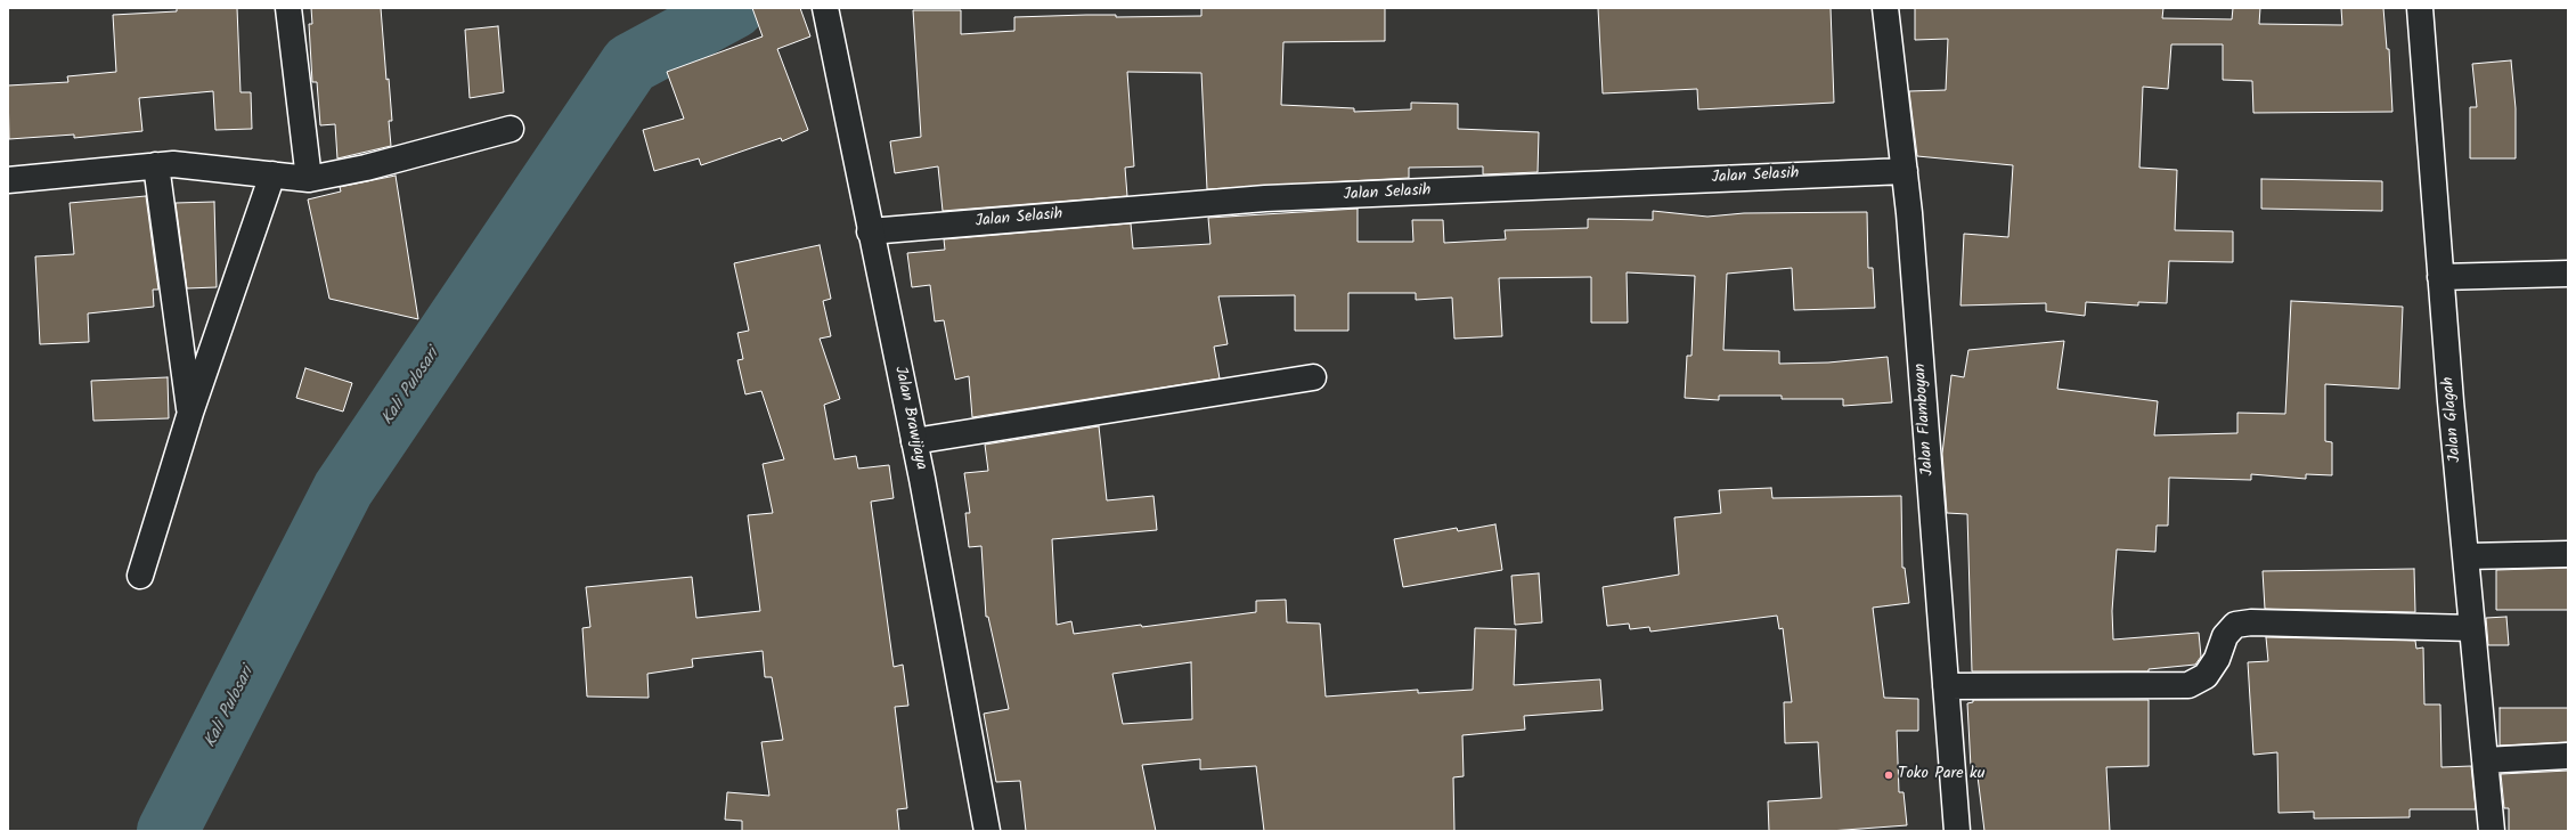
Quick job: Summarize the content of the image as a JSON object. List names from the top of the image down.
{
  "streets": {
    "street": [
      "Jalan Selasih",
      "Jalan Brawijaya",
      "Jalan Flamboyan",
      "Jalan Glagah"
    ]
  },
  "crossings": [
    ["Jalan Selasih", "Jalan Brawijaya"],
    ["Jalan Selasih", "Jalan Flamboyan"]
  ],
  "water": ["Kali Pulosari"],
  "places": ["Toko Pare ku"]
}
